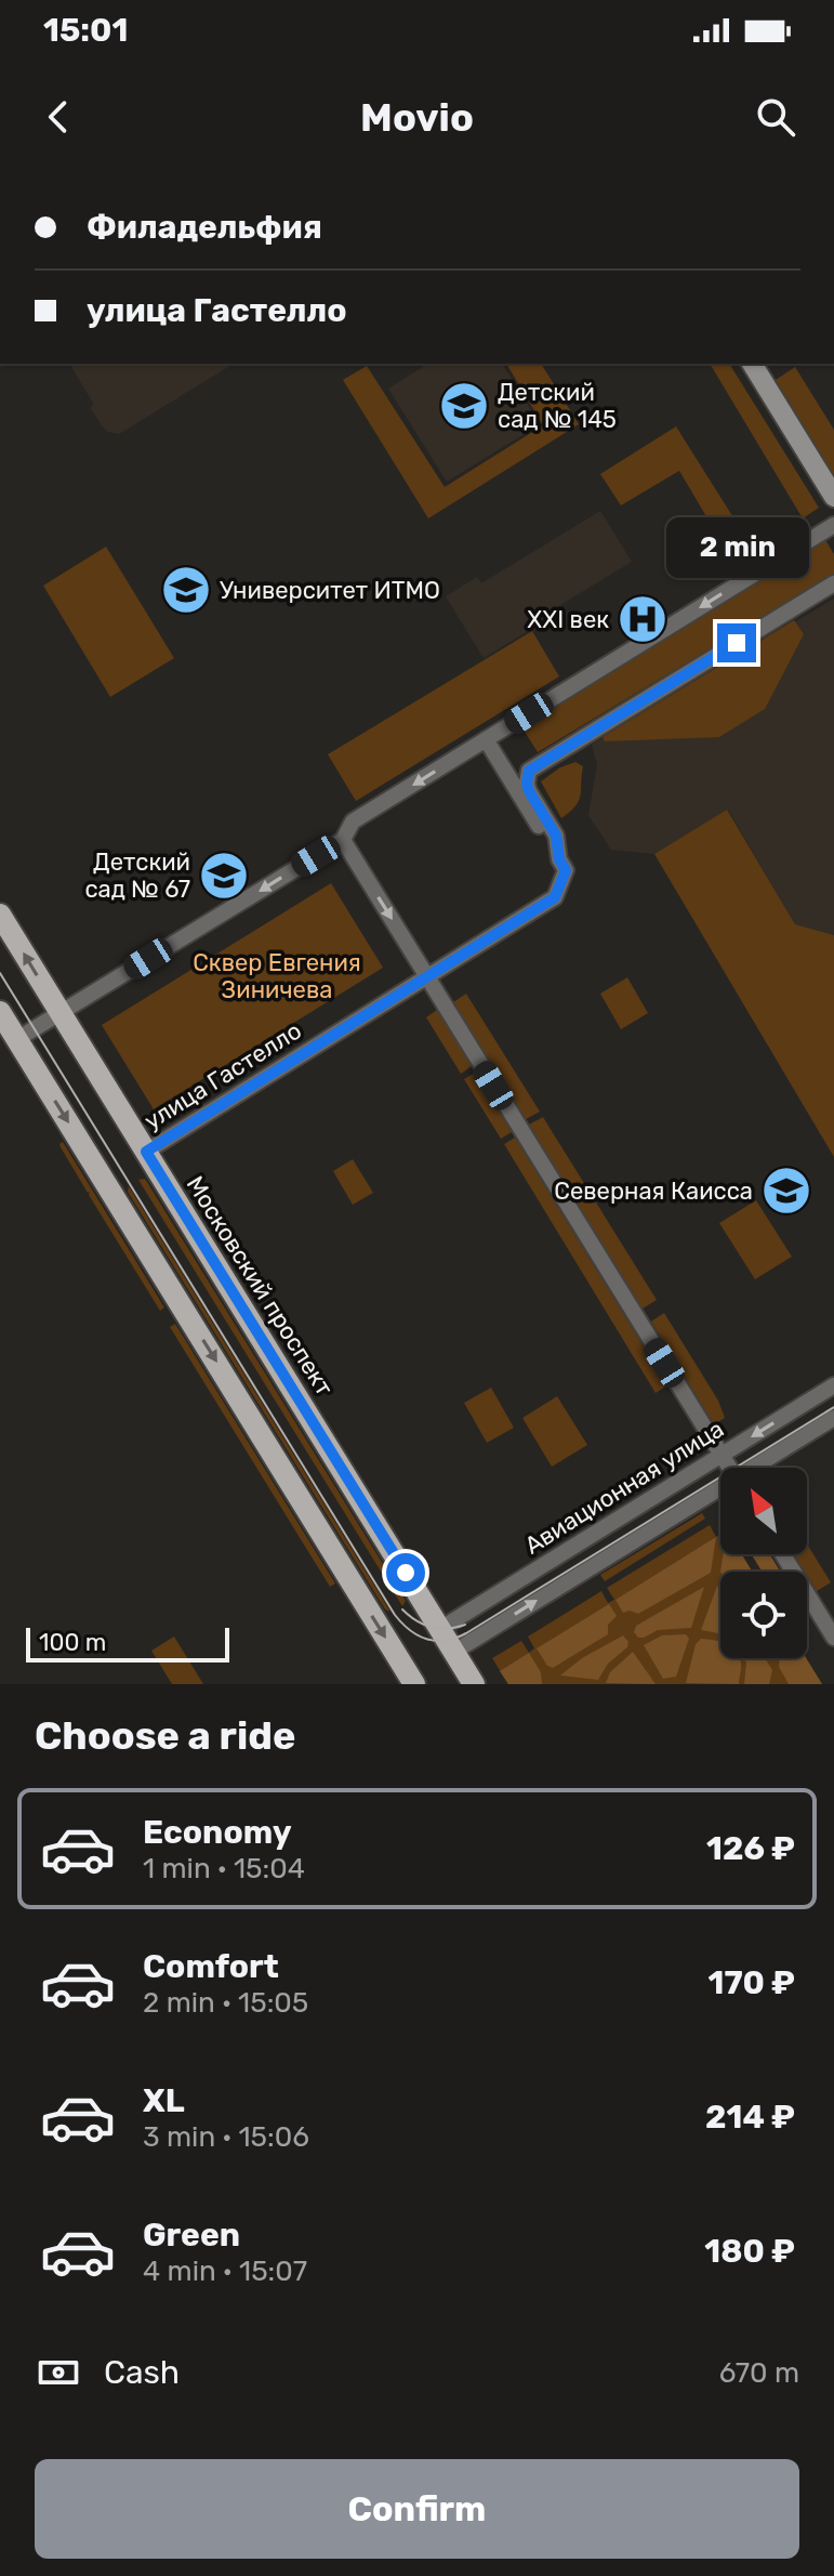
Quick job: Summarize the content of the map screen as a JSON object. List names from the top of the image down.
{
  "streets": {
    "main road": ["Московский проспект"],
    "street": ["улица Гастелло", "Авиационная улица"]
  },
  "crossings": [
    ["улица Гастелло", "Московский проспект"],
    ["Московский проспект", "Авиационная улица"]
  ],
  "parks": ["Сквер Евгения Зиничева"],
  "places": {
    "school or university": [
      "Детский сад № 145",
      "Университет ИТМО",
      "Детский сад № 67",
      "Северная Каисса"
    ],
    "hospital": ["XXI век"]
  },
  "scale_bar": "100 m",
  "north": "top left",
  "page": {
    "status": "15:01",
    "header": "Movio",
    "banner": ["Филадельфия", "улица Гастелло"],
    "bubble": "2 min",
    "scale": "100 m",
    "heading": "Choose a ride",
    "list": [
      {
        "name": "Economy",
        "note": "1 min · 15:04",
        "value": "126 ₽"
      },
      {
        "name": "Comfort",
        "note": "2 min · 15:05",
        "value": "170 ₽"
      },
      {
        "name": "XL",
        "note": "3 min · 15:06",
        "value": "214 ₽"
      },
      {
        "name": "Green",
        "note": "4 min · 15:07",
        "value": "180 ₽"
      }
    ],
    "pay": ["Cash", "670 m"],
    "buttons": "Confirm"
  }
}
